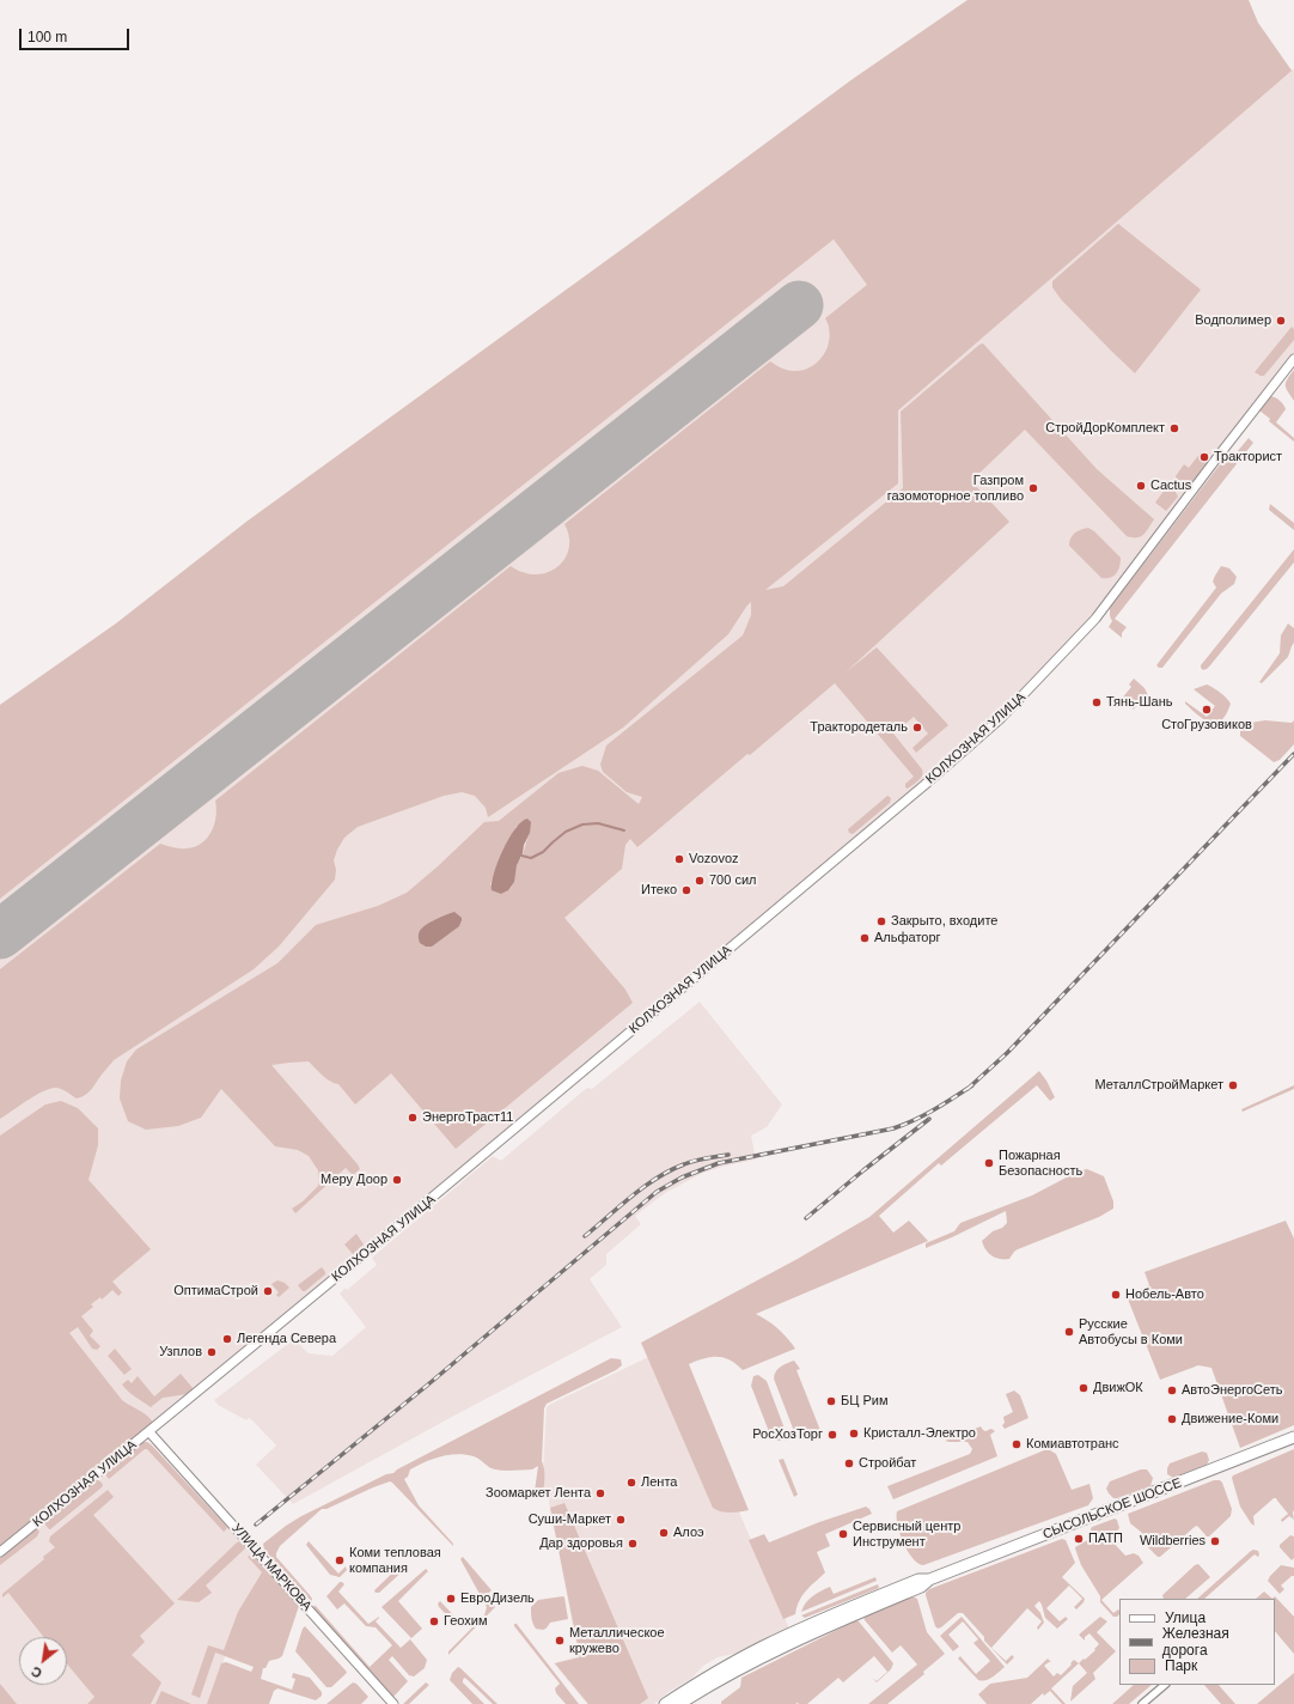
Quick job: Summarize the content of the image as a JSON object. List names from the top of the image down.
{
  "streets": {
    "main road": ["СЫСОЛЬСКОЕ ШОССЕ"],
    "street": ["КОЛХОЗНАЯ УЛИЦА", "УЛИЦА МАРКОВА"]
  },
  "crossings": [
    ["КОЛХОЗНАЯ УЛИЦА", "УЛИЦА МАРКОВА"]
  ],
  "places": [
    "Водполимер",
    "СтройДорКомплект",
    "Тракторист",
    "Cactus",
    "Газпром газомоторное топливо",
    "Тянь-Шань",
    "СтоГрузовиков",
    "Трактородеталь",
    "Vozovoz",
    "700 сил",
    "Итеко",
    "Закрыто, входите",
    "Альфаторг",
    "МеталлСтройМаркет",
    "ЭнергоТраст11",
    "Пожарная Безопасность",
    "Меру Доор",
    "ОптимаСтрой",
    "Нобель-Авто",
    "Русские Автобусы в Коми",
    "Легенда Севера",
    "Узплов",
    "ДвижОК",
    "АвтоЭнергоСеть",
    "БЦ Рим",
    "Движение-Коми",
    "Кристалл-Электро",
    "РосХозТорг",
    "Комиавтотранс",
    "Стройбат",
    "Лента",
    "Зоомаркет Лента",
    "Суши-Маркет",
    "Алоэ",
    "Сервисный центр Инструмент",
    "ПАТП",
    "Wildberries",
    "Дар здоровья",
    "Коми тепловая компания",
    "ЕвроДизель",
    "Геохим",
    "Металлическое кружево"
  ],
  "legend": ["Улица", "Железная дорога", "Парк"],
  "scale_bar": "100 m",
  "north": "bottom left"
}
